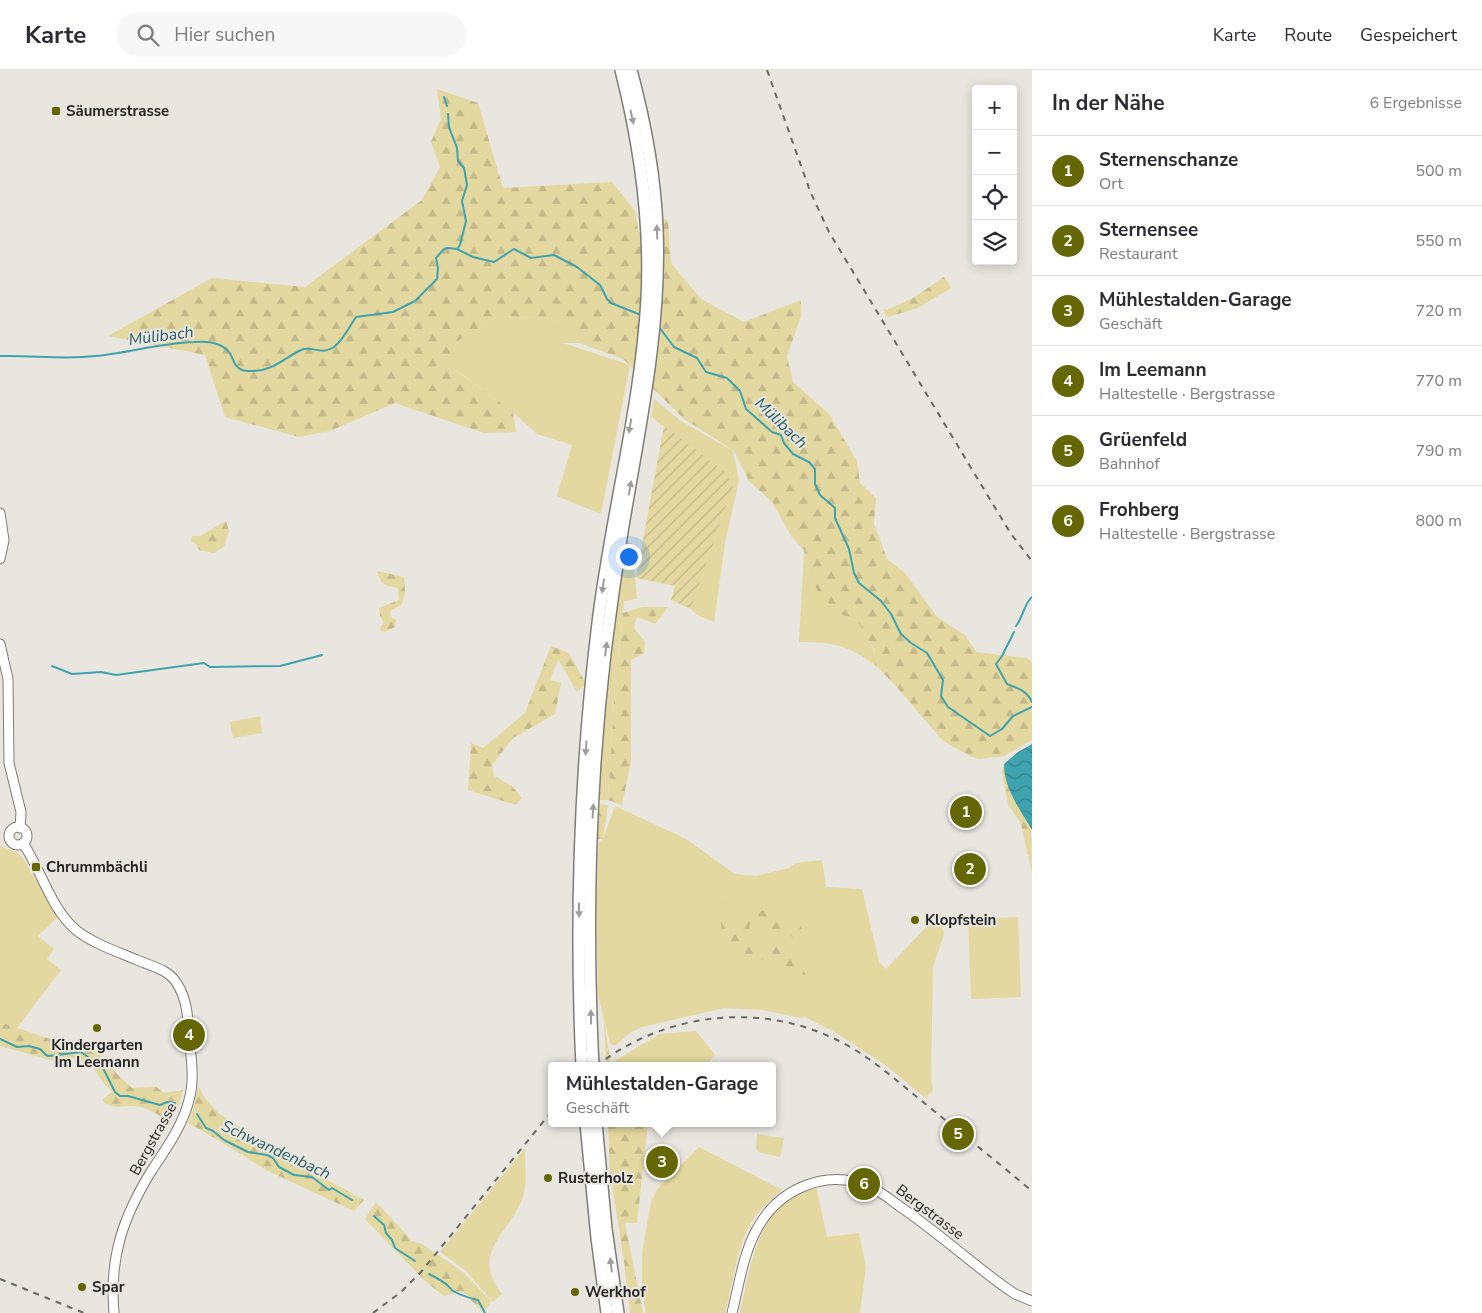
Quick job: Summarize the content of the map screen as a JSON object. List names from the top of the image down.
{
  "streets": {
    "main road": ["Bergstrasse"]
  },
  "water": ["Mülibach", "Schwandenbach"],
  "places": {
    "transit": ["Säumerstrasse", "Chrummbächli"],
    "other": [
      "Klopfstein",
      "Kindergarten Im Leemann",
      "Rusterholz",
      "Spar",
      "Werkhof"
    ]
  },
  "page": {
    "header": "Karte",
    "search": "Hier suchen",
    "nav": ["Karte", "Route", "Gespeichert"],
    "heading": ["In der Nähe", "6 Ergebnisse"],
    "map_buttons": ["+", "−"],
    "list": [
      {
        "mark": "1",
        "name": "Sternenschanze",
        "note": "Ort",
        "value": "500 m"
      },
      {
        "mark": "2",
        "name": "Sternensee",
        "note": "Restaurant",
        "value": "550 m"
      },
      {
        "mark": "3",
        "name": "Mühlestalden-Garage",
        "note": "Geschäft",
        "value": "720 m"
      },
      {
        "mark": "4",
        "name": "Im Leemann",
        "note": "Haltestelle · Bergstrasse",
        "value": "770 m"
      },
      {
        "mark": "5",
        "name": "Grüenfeld",
        "note": "Bahnhof",
        "value": "790 m"
      },
      {
        "mark": "6",
        "name": "Frohberg",
        "note": "Haltestelle · Bergstrasse",
        "value": "800 m"
      }
    ],
    "pins": [
      "1",
      "2",
      "4",
      "5",
      "3",
      "6"
    ],
    "popup": ["Mühlestalden-Garage", "Geschäft"]
  }
}
